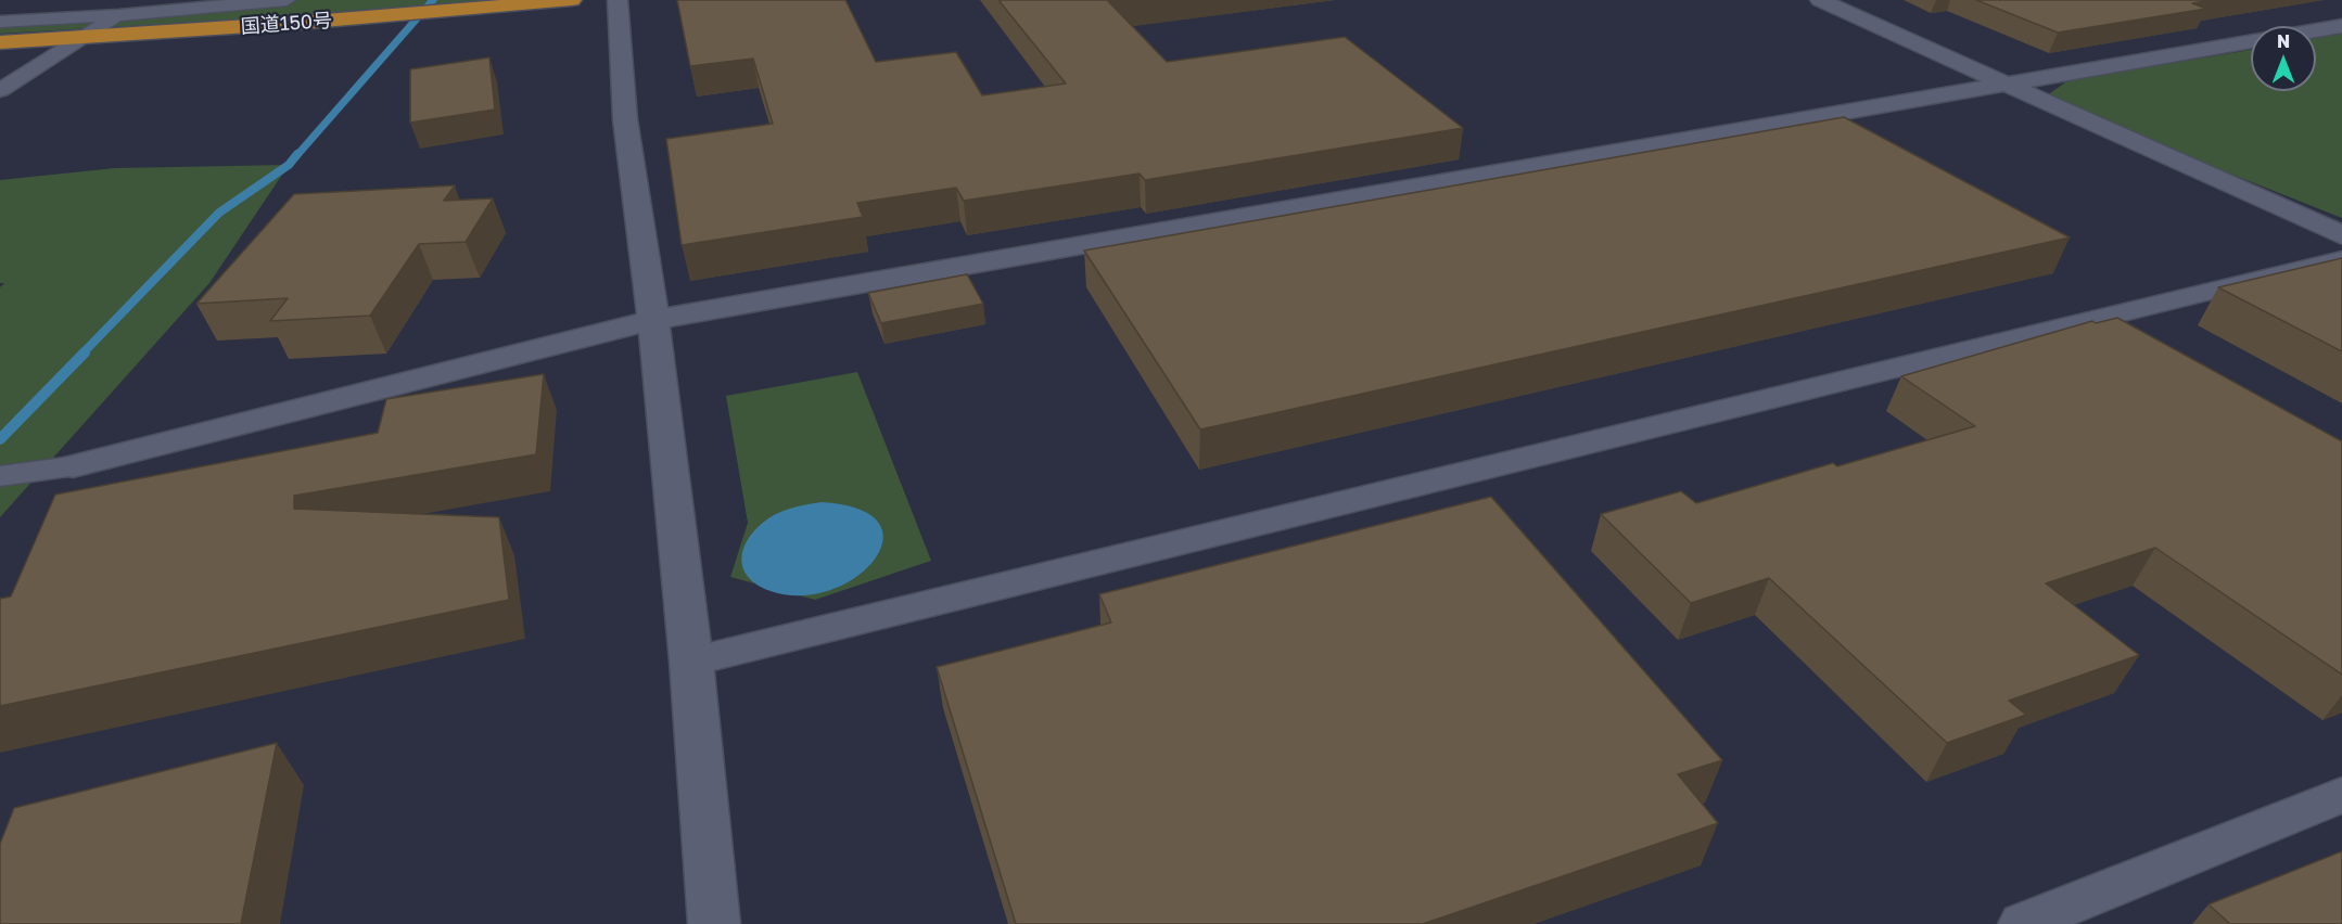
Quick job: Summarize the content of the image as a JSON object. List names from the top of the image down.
{
  "streets": {
    "highway": ["国道150号"]
  },
  "north": "top"
}
